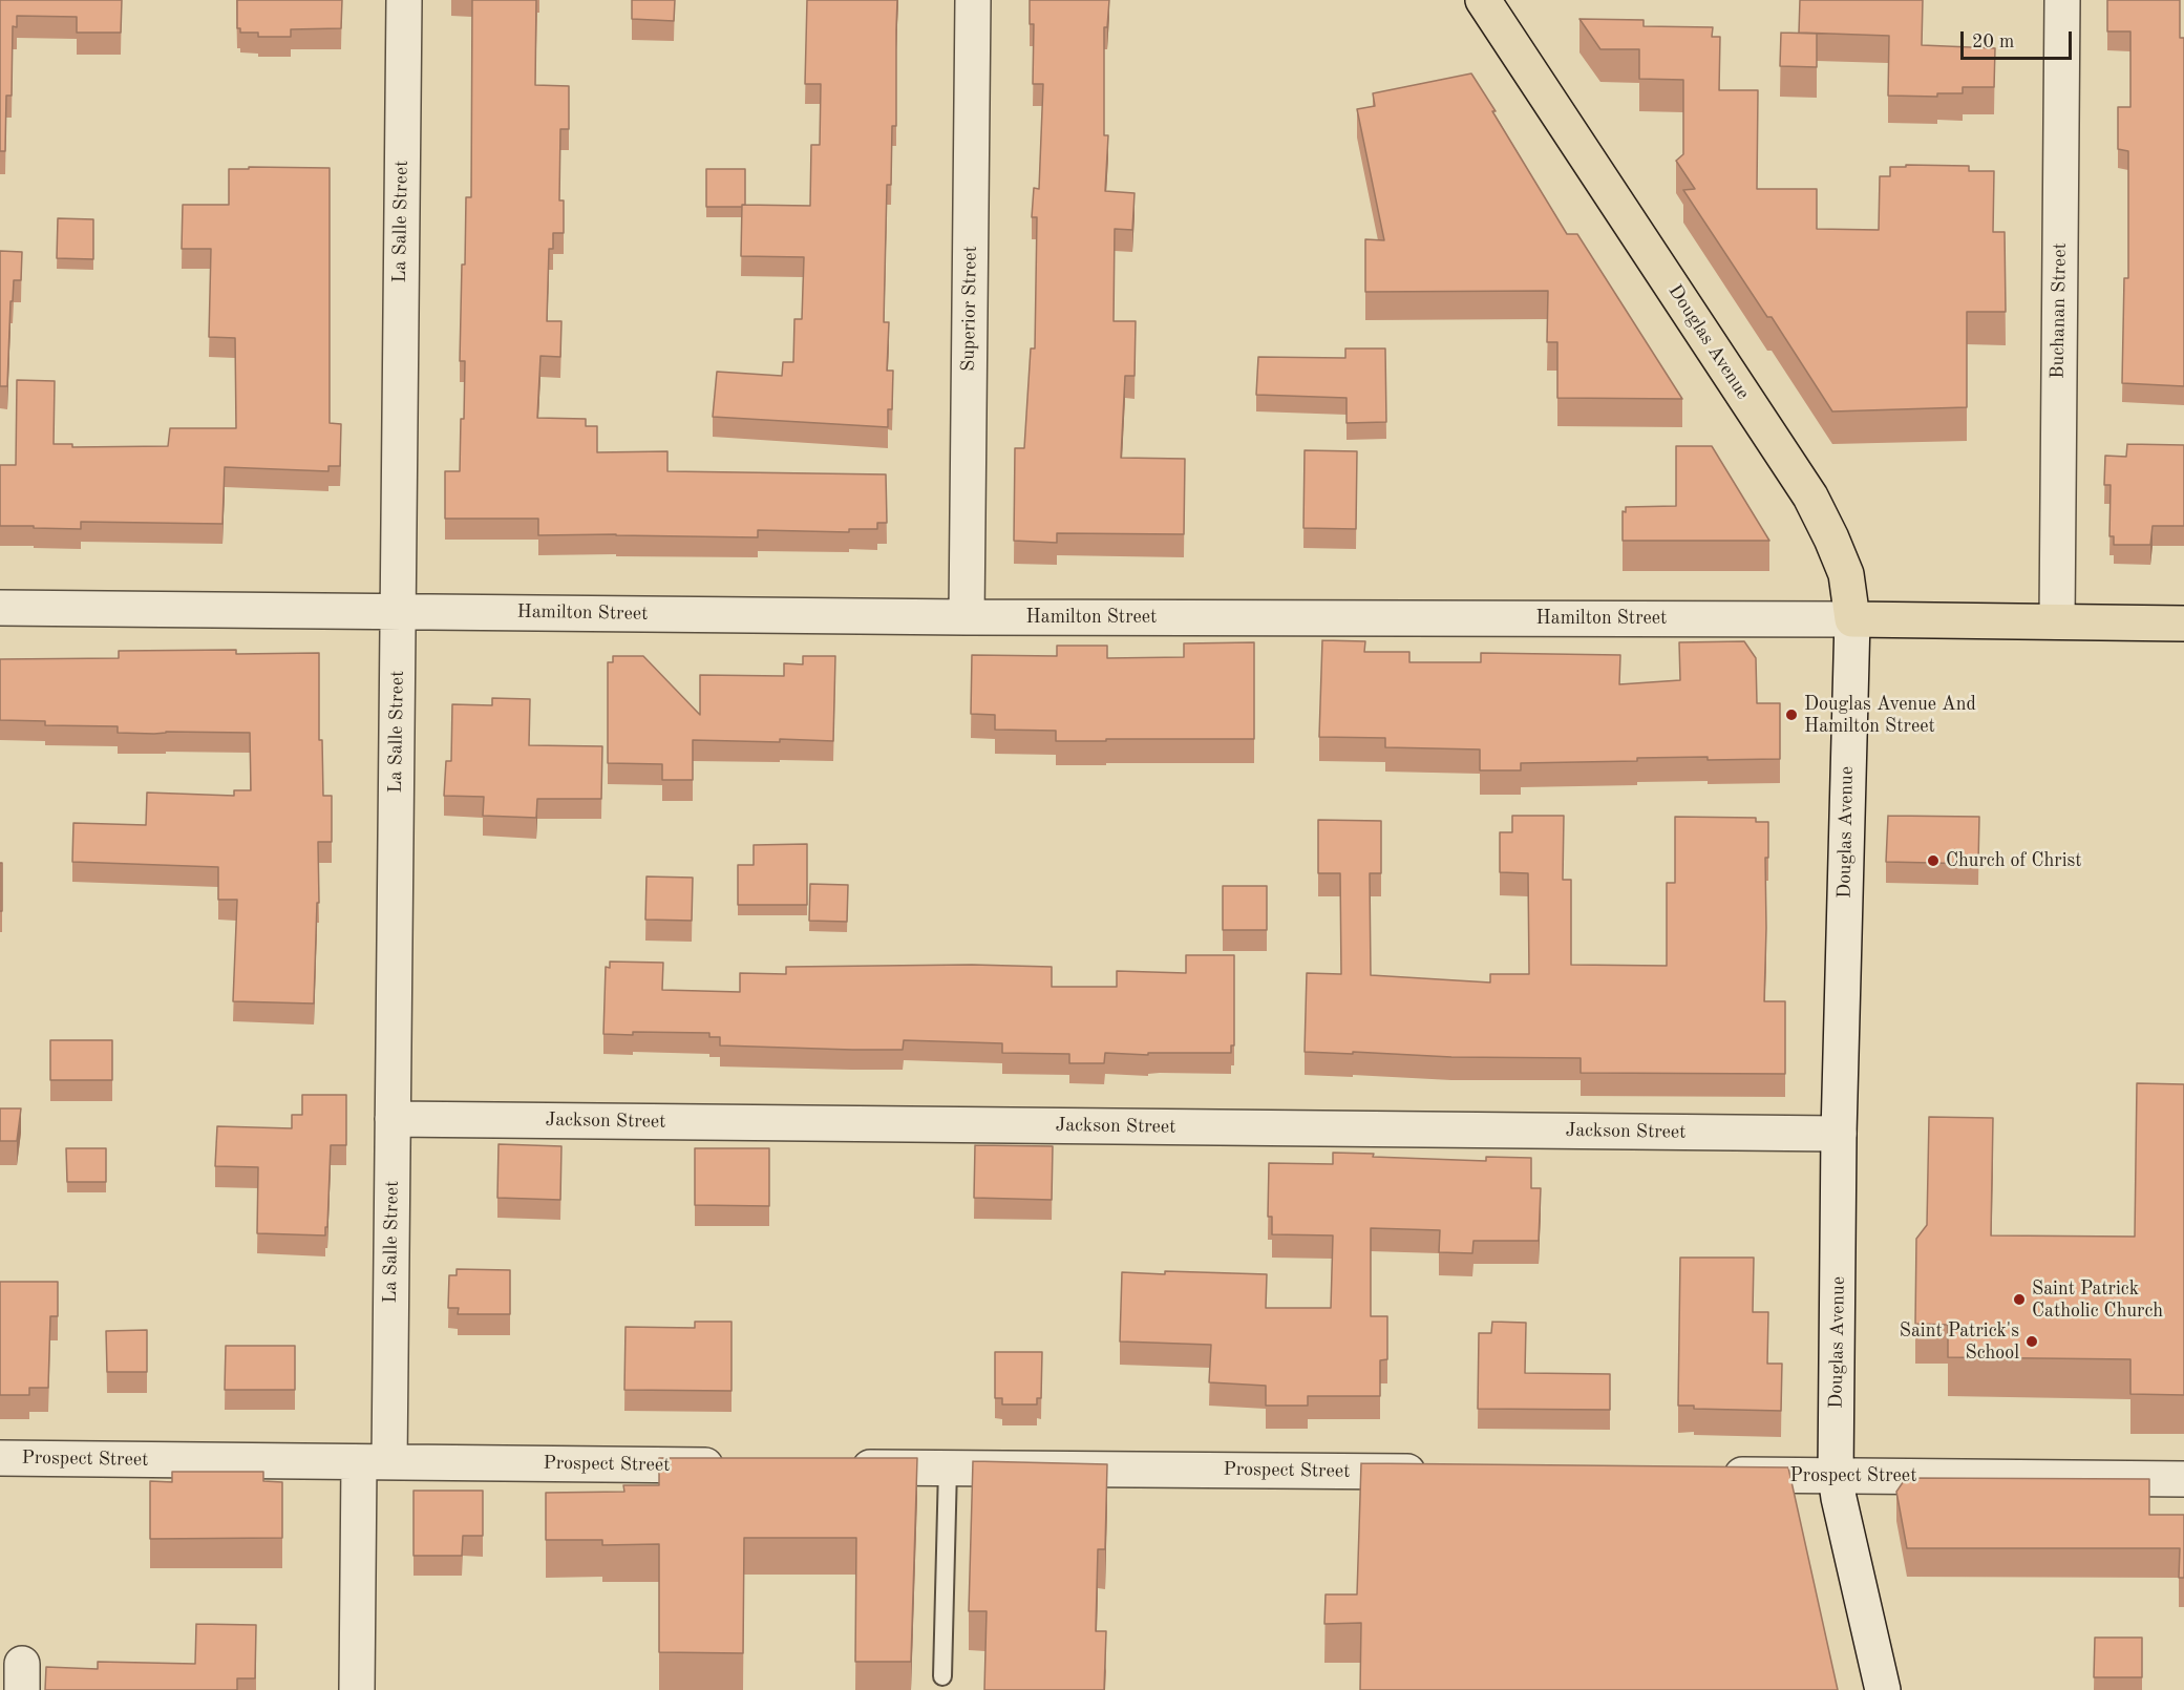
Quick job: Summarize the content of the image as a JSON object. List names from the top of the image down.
{
  "streets": {
    "main road": ["Douglas Avenue", "Hamilton Street"],
    "street": [
      "La Salle Street",
      "Superior Street",
      "Buchanan Street",
      "Jackson Street",
      "Prospect Street"
    ]
  },
  "crossings": [
    ["La Salle Street", "Hamilton Street"],
    ["La Salle Street", "Jackson Street"],
    ["La Salle Street", "Prospect Street"],
    ["Superior Street", "Hamilton Street"],
    ["Buchanan Street", "Hamilton Street"],
    ["Douglas Avenue", "Hamilton Street"],
    ["Douglas Avenue", "Jackson Street"],
    ["Douglas Avenue", "Prospect Street"]
  ],
  "places": [
    "Douglas Avenue And Hamilton Street",
    "Church of Christ",
    "Saint Patrick Catholic Church",
    "Saint Patrick's School"
  ],
  "scale_bar": "20 m"
}
